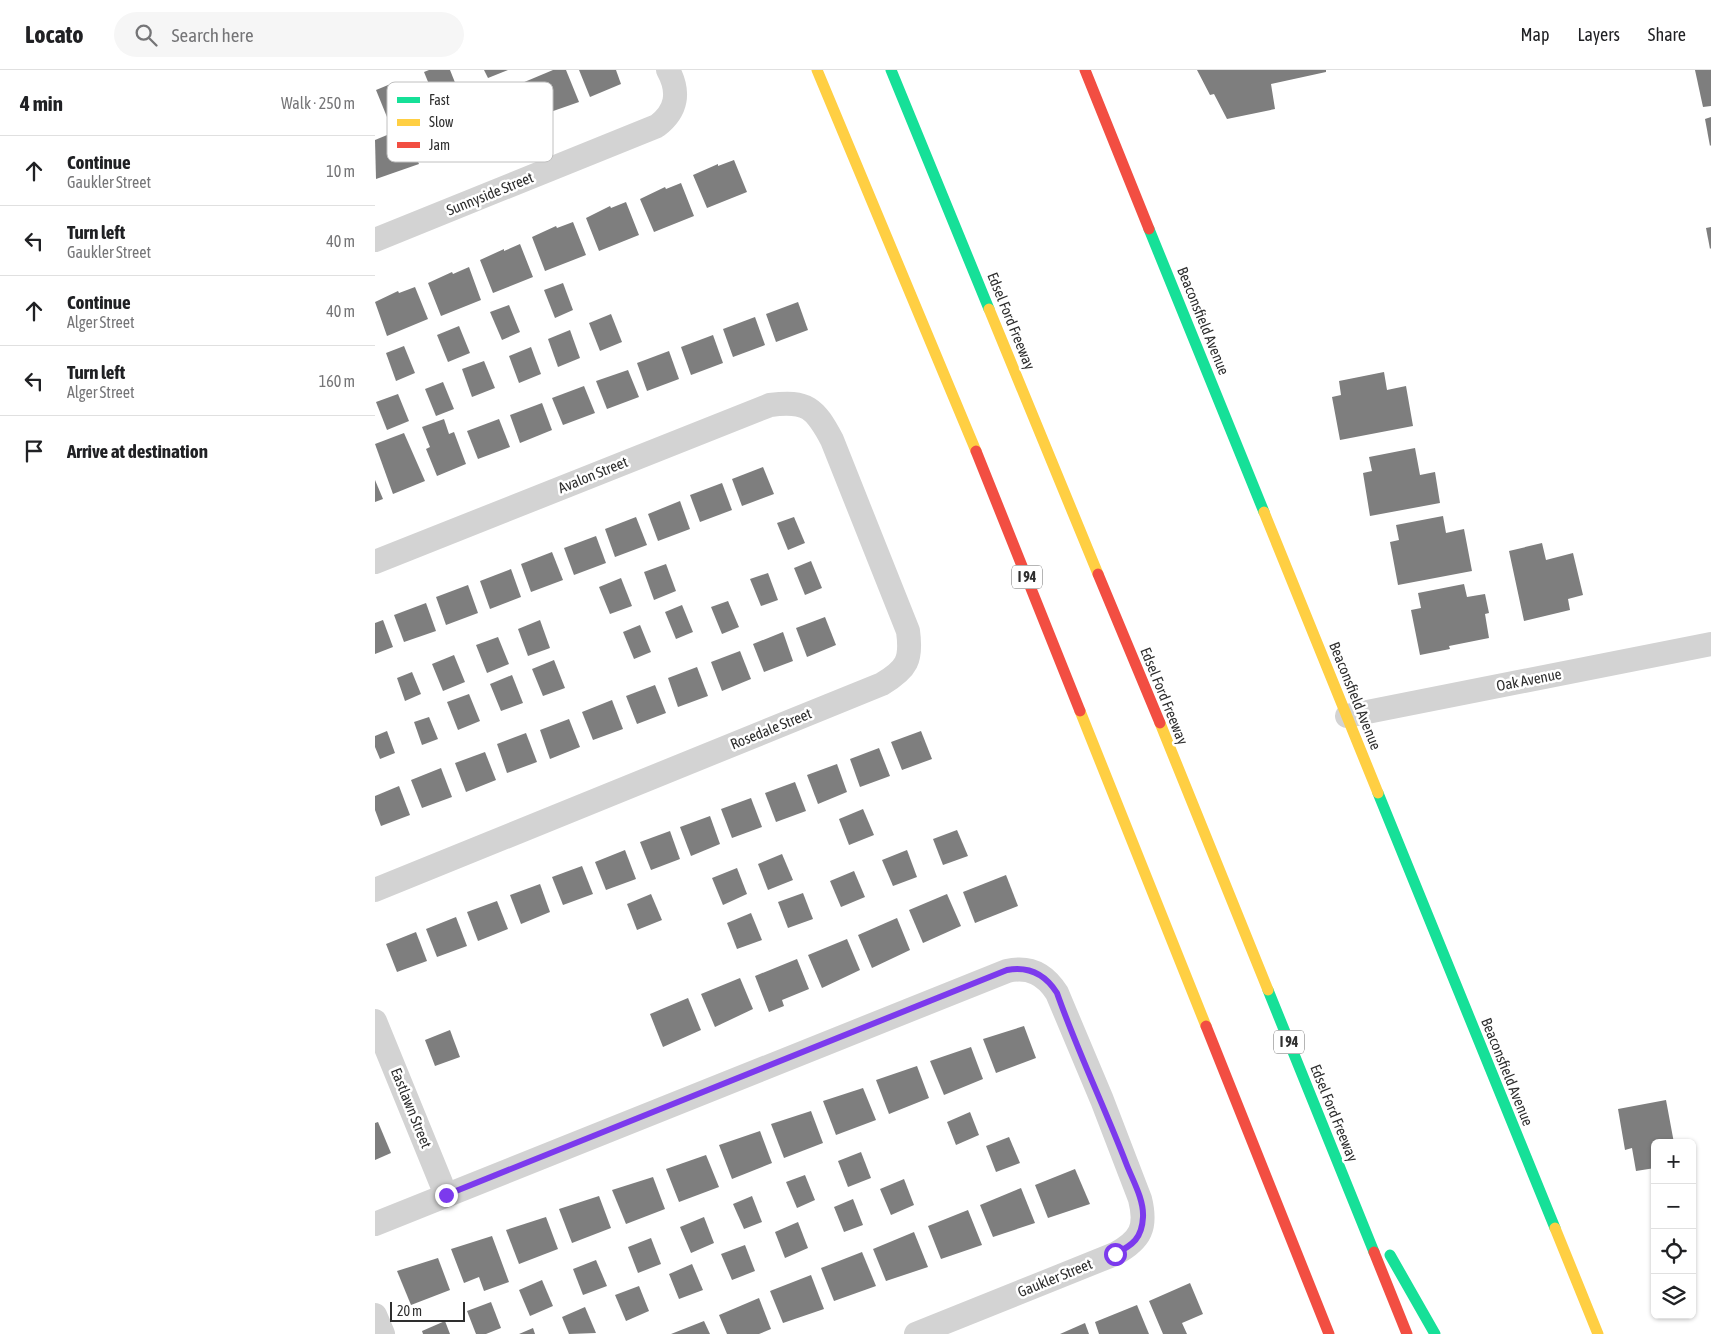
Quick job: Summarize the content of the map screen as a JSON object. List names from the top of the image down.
{
  "streets": {
    "main road": ["Edsel Ford Freeway", "Beaconsfield Avenue", "I 94"],
    "street": [
      "Sunnyside Street",
      "Avalon Street",
      "Oak Avenue",
      "Rosedale Street",
      "Eastlawn Street",
      "Gaukler Street"
    ]
  },
  "crossings": [
    ["Beaconsfield Avenue", "Oak Avenue"],
    ["Avalon Street", "Rosedale Street"],
    ["Eastlawn Street", "Gaukler Street"]
  ],
  "legend": ["Fast", "Slow", "Jam"],
  "scale_bar": "20 m",
  "page": {
    "header": "Locato",
    "search": "Search here",
    "nav": ["Map", "Layers", "Share"],
    "heading": ["4 min", "Walk · 250 m"],
    "list": [
      ["Continue", "Gaukler Street", "10 m"],
      ["Turn left", "Gaukler Street", "40 m"],
      ["Continue", "Alger Street", "40 m"],
      ["Turn left", "Alger Street", "160 m"],
      "Arrive at destination"
    ],
    "map_buttons": ["+", "−"],
    "scale": "20 m"
  }
}
